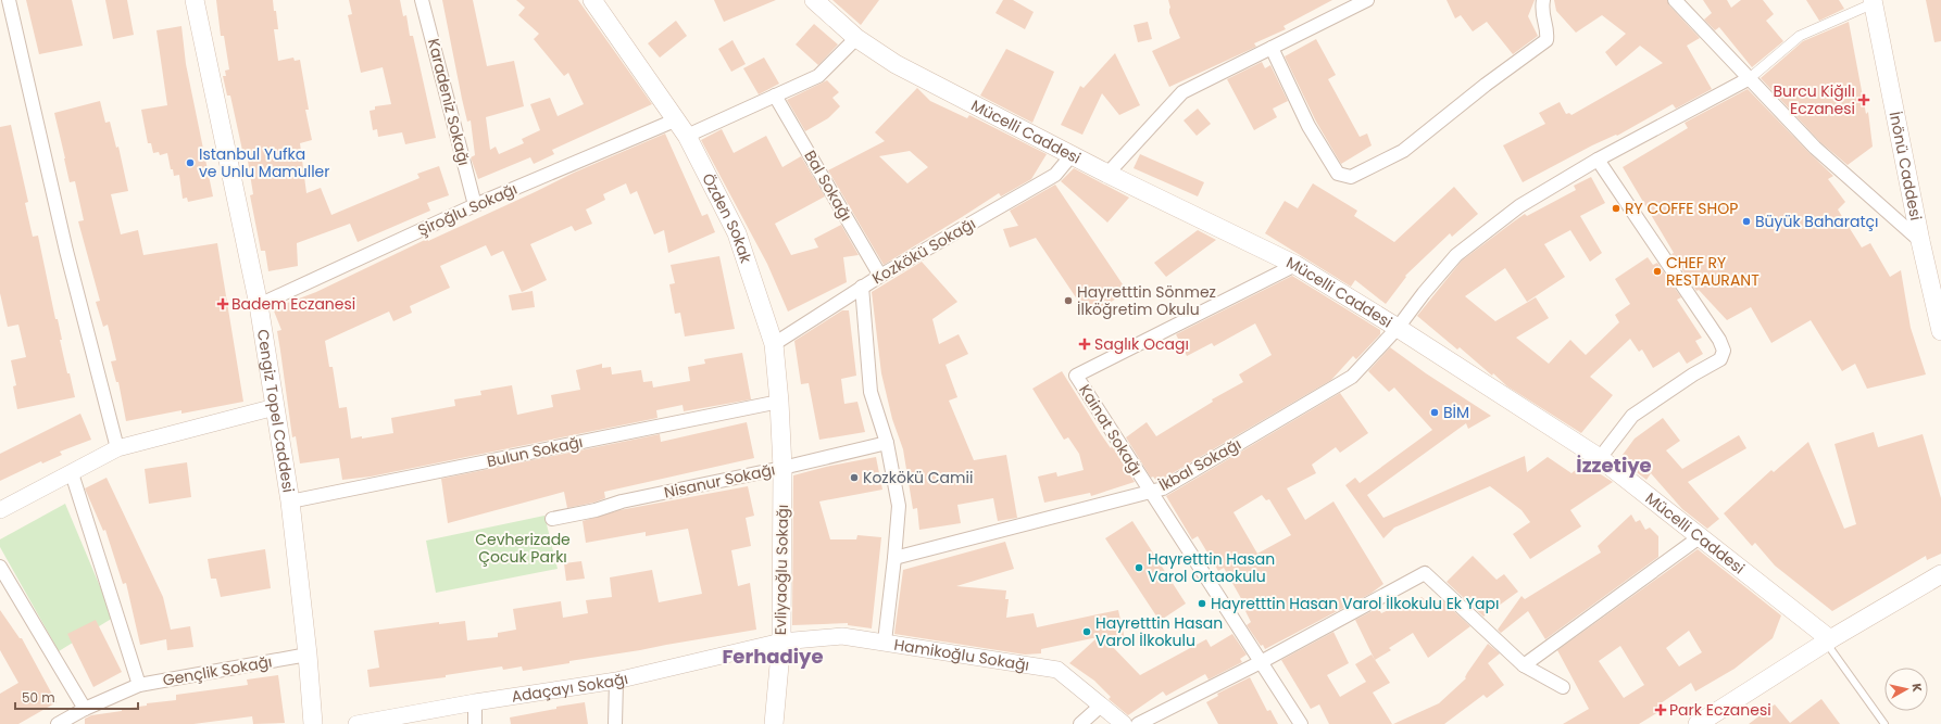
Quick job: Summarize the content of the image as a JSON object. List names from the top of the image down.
{
  "streets": {
    "main road": [
      "Mücelli Caddesi",
      "İnönü Caddesi",
      "Özden Sokak",
      "Cengiz Topel Caddesi",
      "Evliyaoğlu Sokağı"
    ],
    "street": [
      "Karadeniz Sokağı",
      "Bal Sokağı",
      "Şiroğlu Sokağı",
      "Kozkökü Sokağı",
      "Kainat Sokağı",
      "Bulun Sokağı",
      "İkbal Sokağı",
      "Nisanur Sokağı",
      "Hamikoğlu Sokağı",
      "Gençlik Sokağı",
      "Adaçayı Sokağı"
    ]
  },
  "crossings": [
    ["Karadeniz Sokağı", "Şiroğlu Sokağı"],
    ["Mücelli Caddesi", "Şiroğlu Sokağı"],
    ["Mücelli Caddesi", "Kozkökü Sokağı"],
    ["Mücelli Caddesi", "Kainat Sokağı"],
    ["Mücelli Caddesi", "İkbal Sokağı"],
    ["Bal Sokağı", "Şiroğlu Sokağı"],
    ["Bal Sokağı", "Kozkökü Sokağı"],
    ["Şiroğlu Sokağı", "Özden Sokak"],
    ["Şiroğlu Sokağı", "Cengiz Topel Caddesi"],
    ["Özden Sokak", "Kozkökü Sokağı"],
    ["Özden Sokak", "Bulun Sokağı"],
    ["Özden Sokak", "Nisanur Sokağı"],
    ["Özden Sokak", "Evliyaoğlu Sokağı"],
    ["Cengiz Topel Caddesi", "Bulun Sokağı"],
    ["Cengiz Topel Caddesi", "Gençlik Sokağı"],
    ["Kainat Sokağı", "İkbal Sokağı"],
    ["Nisanur Sokağı", "Evliyaoğlu Sokağı"],
    ["Evliyaoğlu Sokağı", "Hamikoğlu Sokağı"],
    ["Evliyaoğlu Sokağı", "Adaçayı Sokağı"],
    ["Hamikoğlu Sokağı", "Adaçayı Sokağı"]
  ],
  "districts": ["İzzetiye", "Ferhadiye"],
  "parks": ["Cevherizade Çocuk Parkı"],
  "places": {
    "health": [
      "Burcu Kiğılı Eczanesi",
      "Badem Eczanesi",
      "Saglık Ocagı",
      "Park Eczanesi"
    ],
    "other": [
      "Istanbul Yufka ve Unlu Mamuller",
      "RY COFFE SHOP",
      "Büyük Baharatçı",
      "CHEF RY RESTAURANT",
      "Hayretttin Sönmez İlköğretim Okulu",
      "BİM",
      "Kozkökü Camii",
      "Hayretttin Hasan Varol Ortaokulu",
      "Hayretttin Hasan Varol İlkokulu Ek Yapı",
      "Hayretttin Hasan Varol İlkokulu"
    ]
  },
  "scale_bar": "50 m",
  "north": "right"
}
